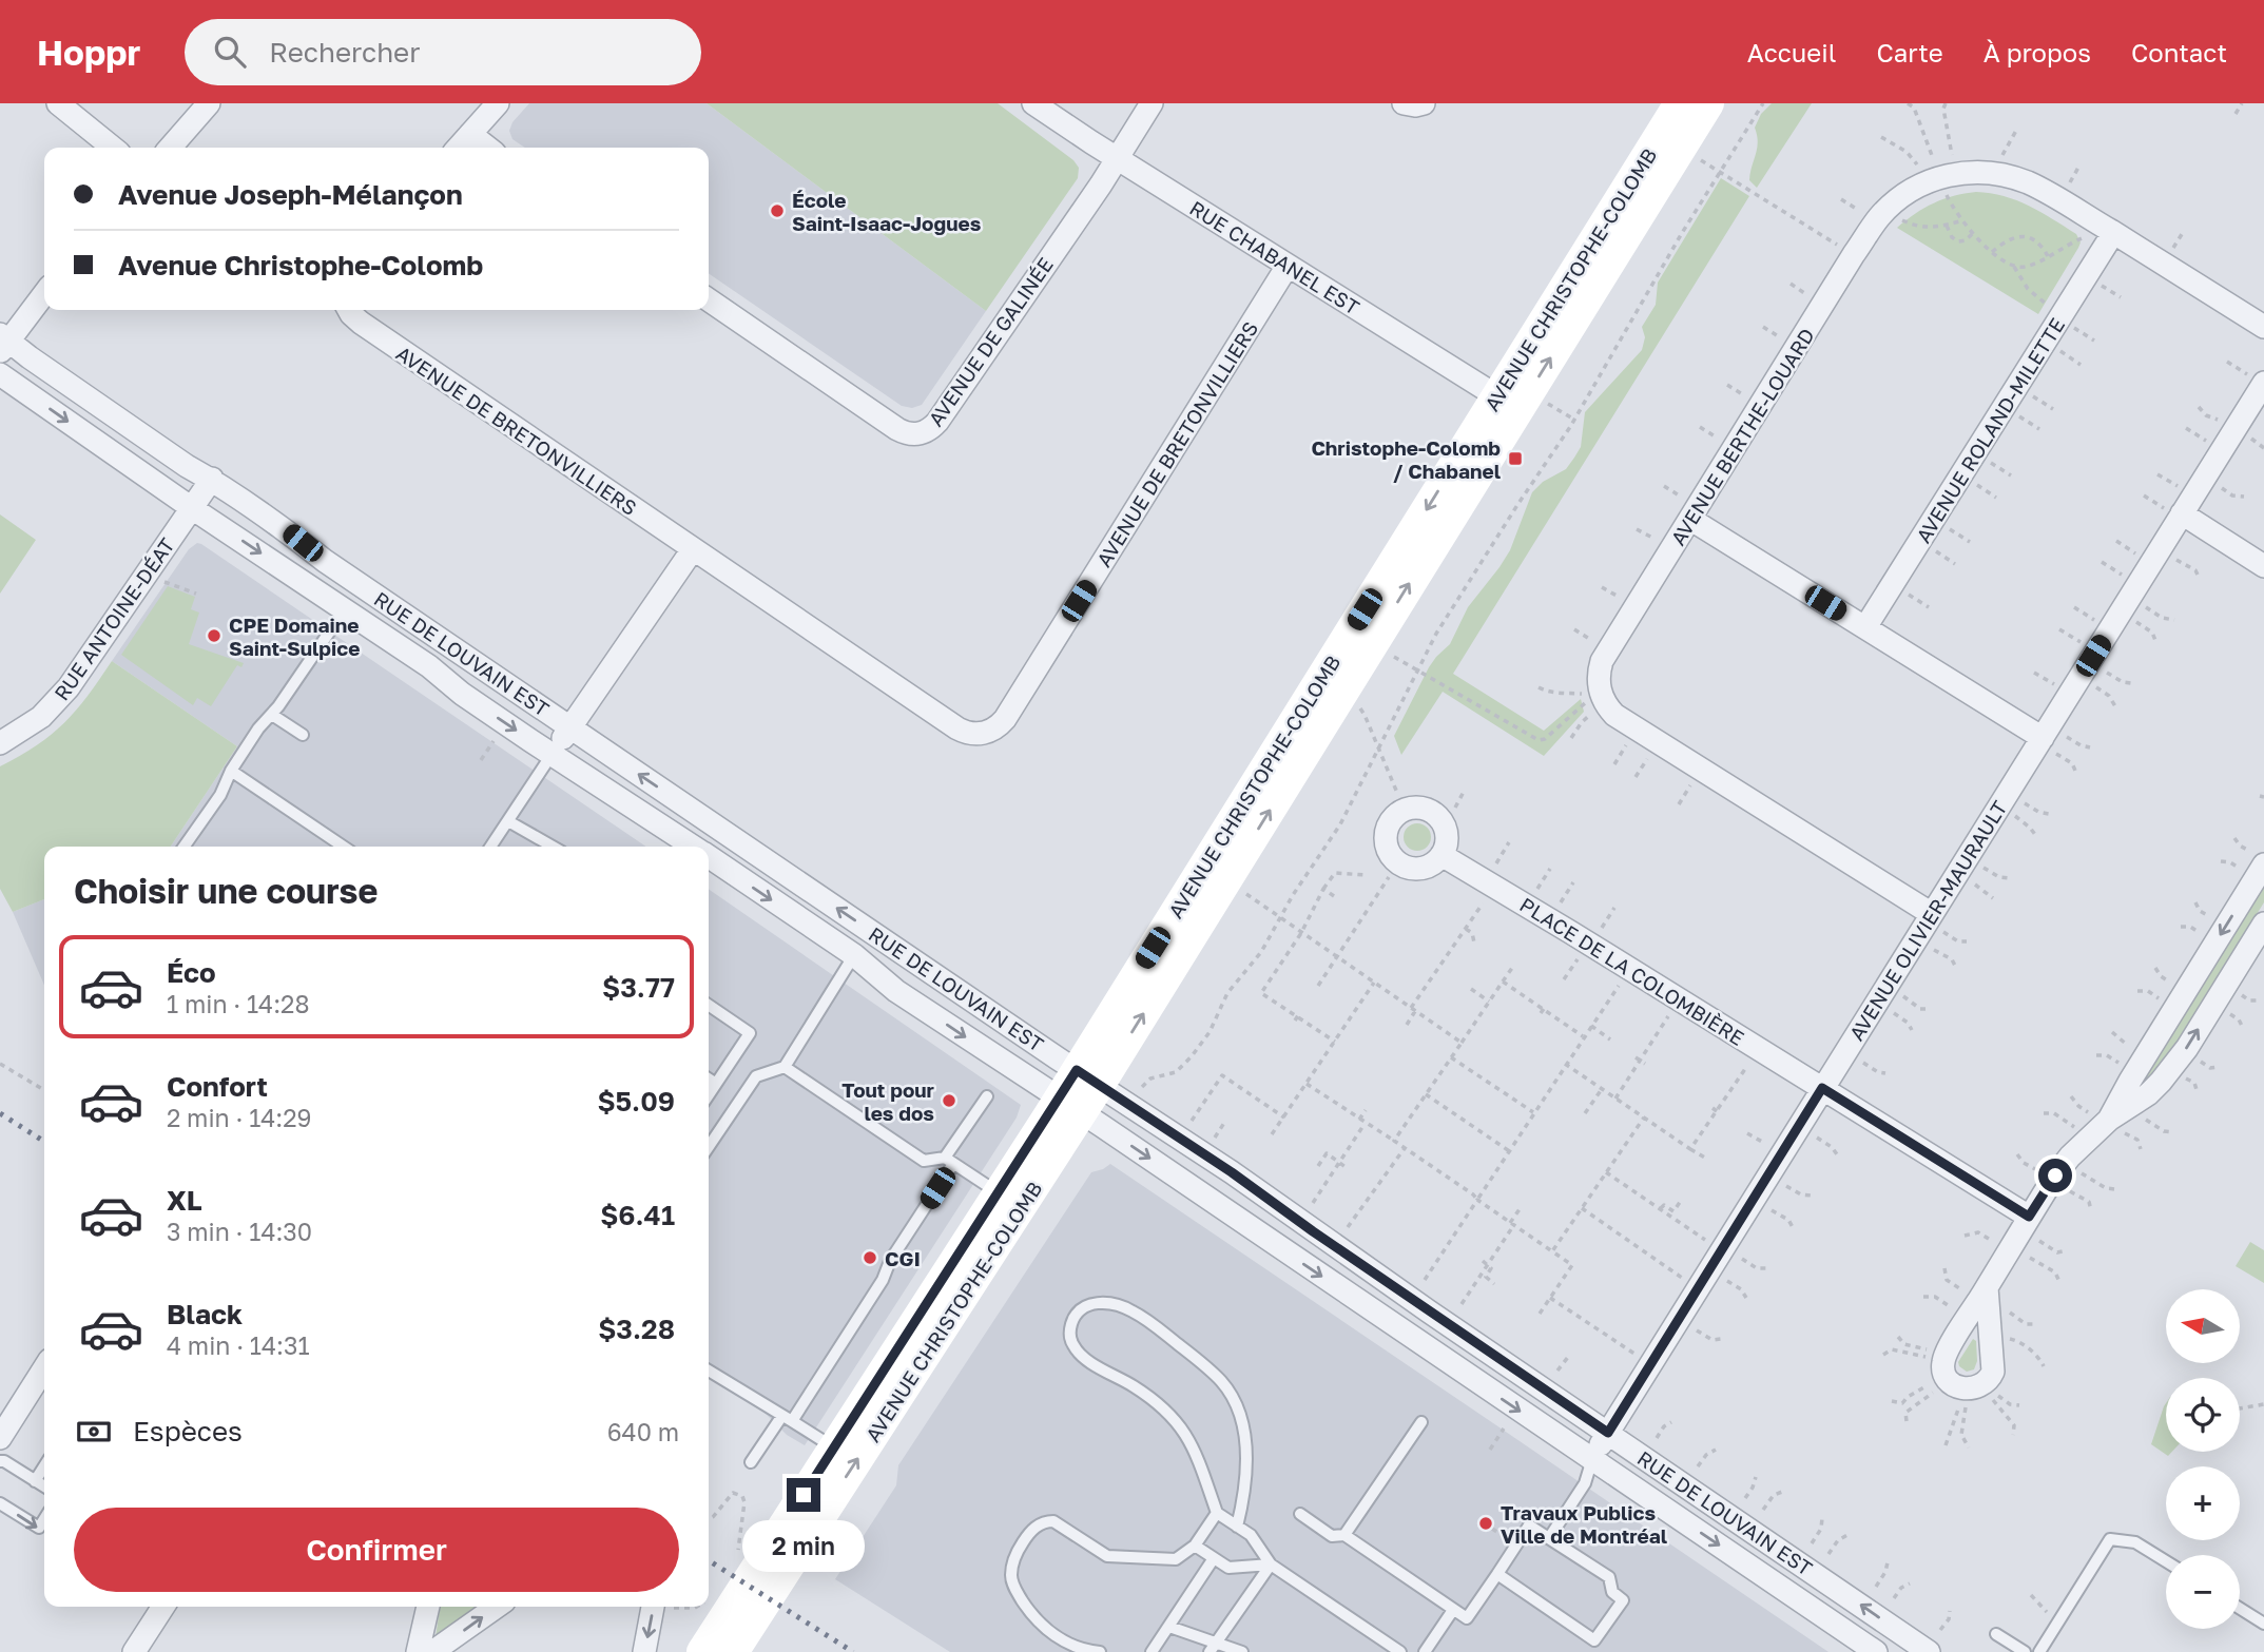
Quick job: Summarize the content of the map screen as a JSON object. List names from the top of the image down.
{
  "streets": {
    "main road": ["AVENUE CHRISTOPHE-COLOMB"],
    "street": [
      "RUE CHABANEL EST",
      "AVENUE DE GALINÉE",
      "AVENUE DE BRETONVILLIERS",
      "AVENUE ROLAND-MILETTE",
      "AVENUE BERTHE-LOUARD",
      "RUE ANTOINE-DÉAT",
      "RUE DE LOUVAIN EST",
      "AVENUE OLIVIER-MAURAULT",
      "PLACE DE LA COLOMBIÈRE"
    ]
  },
  "crossings": [
    ["RUE CHABANEL EST", "AVENUE CHRISTOPHE-COLOMB"],
    ["RUE CHABANEL EST", "AVENUE DE GALINÉE"],
    ["RUE CHABANEL EST", "AVENUE DE BRETONVILLIERS"],
    ["AVENUE CHRISTOPHE-COLOMB", "RUE DE LOUVAIN EST"],
    ["AVENUE ROLAND-MILETTE", "AVENUE BERTHE-LOUARD"],
    ["AVENUE BERTHE-LOUARD", "AVENUE OLIVIER-MAURAULT"],
    ["RUE ANTOINE-DÉAT", "RUE DE LOUVAIN EST"],
    ["RUE DE LOUVAIN EST", "AVENUE OLIVIER-MAURAULT"],
    ["AVENUE OLIVIER-MAURAULT", "PLACE DE LA COLOMBIÈRE"]
  ],
  "places": {
    "other": [
      "École Saint-Isaac-Jogues",
      "CPE Domaine Saint-Sulpice",
      "Tout pour les dos",
      "CGI",
      "Travaux Publics Ville de Montréal"
    ],
    "transit": ["Christophe-Colomb / Chabanel"]
  },
  "north": "left",
  "page": {
    "header": "Hoppr",
    "search": "Rechercher",
    "nav": [
      "Accueil",
      "Carte",
      "À propos",
      "Contact"
    ],
    "banner": ["Avenue Joseph-Mélançon", "Avenue Christophe-Colomb"],
    "heading": "Choisir une course",
    "list": [
      {
        "name": "Éco",
        "note": "1 min · 14:28",
        "value": "$3.77"
      },
      {
        "name": "Confort",
        "note": "2 min · 14:29",
        "value": "$5.09"
      },
      {
        "name": "XL",
        "note": "3 min · 14:30",
        "value": "$6.41"
      },
      {
        "name": "Black",
        "note": "4 min · 14:31",
        "value": "$3.28"
      }
    ],
    "map_buttons": ["+", "−"],
    "pay": ["Espèces", "640 m"],
    "buttons": "Confirmer",
    "bubble": "2 min"
  }
}
